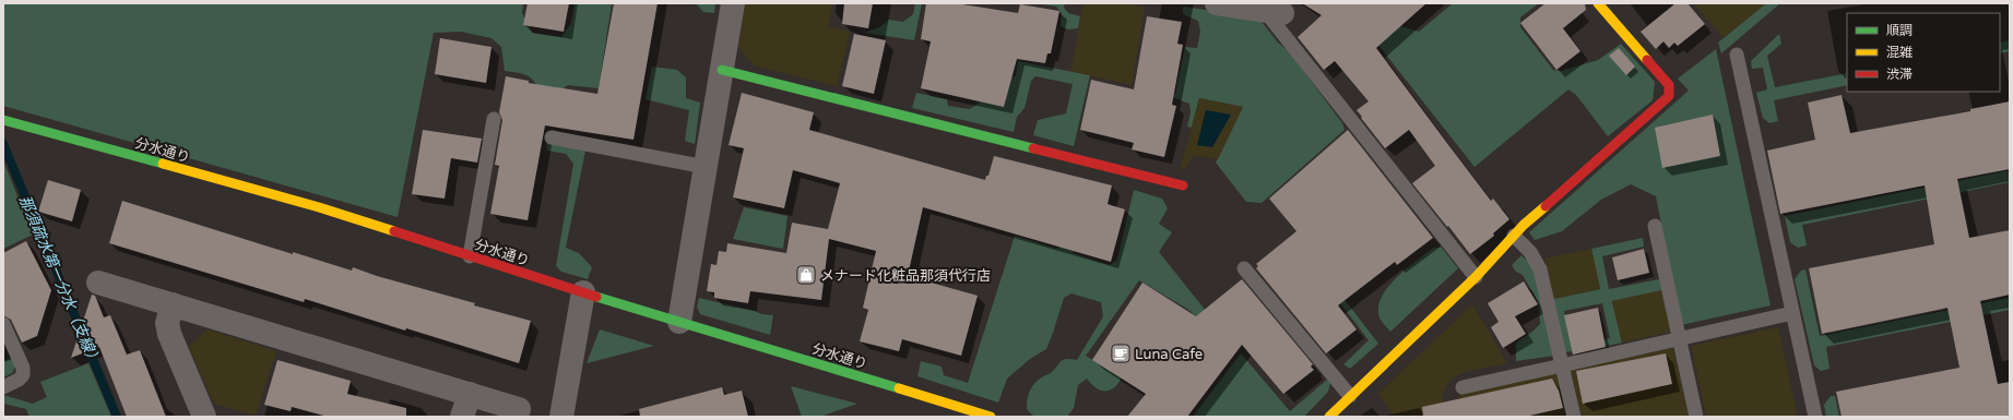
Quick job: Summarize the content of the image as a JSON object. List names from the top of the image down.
{
  "streets": {
    "street": ["分水通り"]
  },
  "water": ["那須疏水第一分水（支線）"],
  "places": {
    "shop": ["メナード化粧品那須代行店"],
    "cafe": ["Luna Cafe"]
  },
  "legend": ["順調", "混雑", "渋滞"]
}
